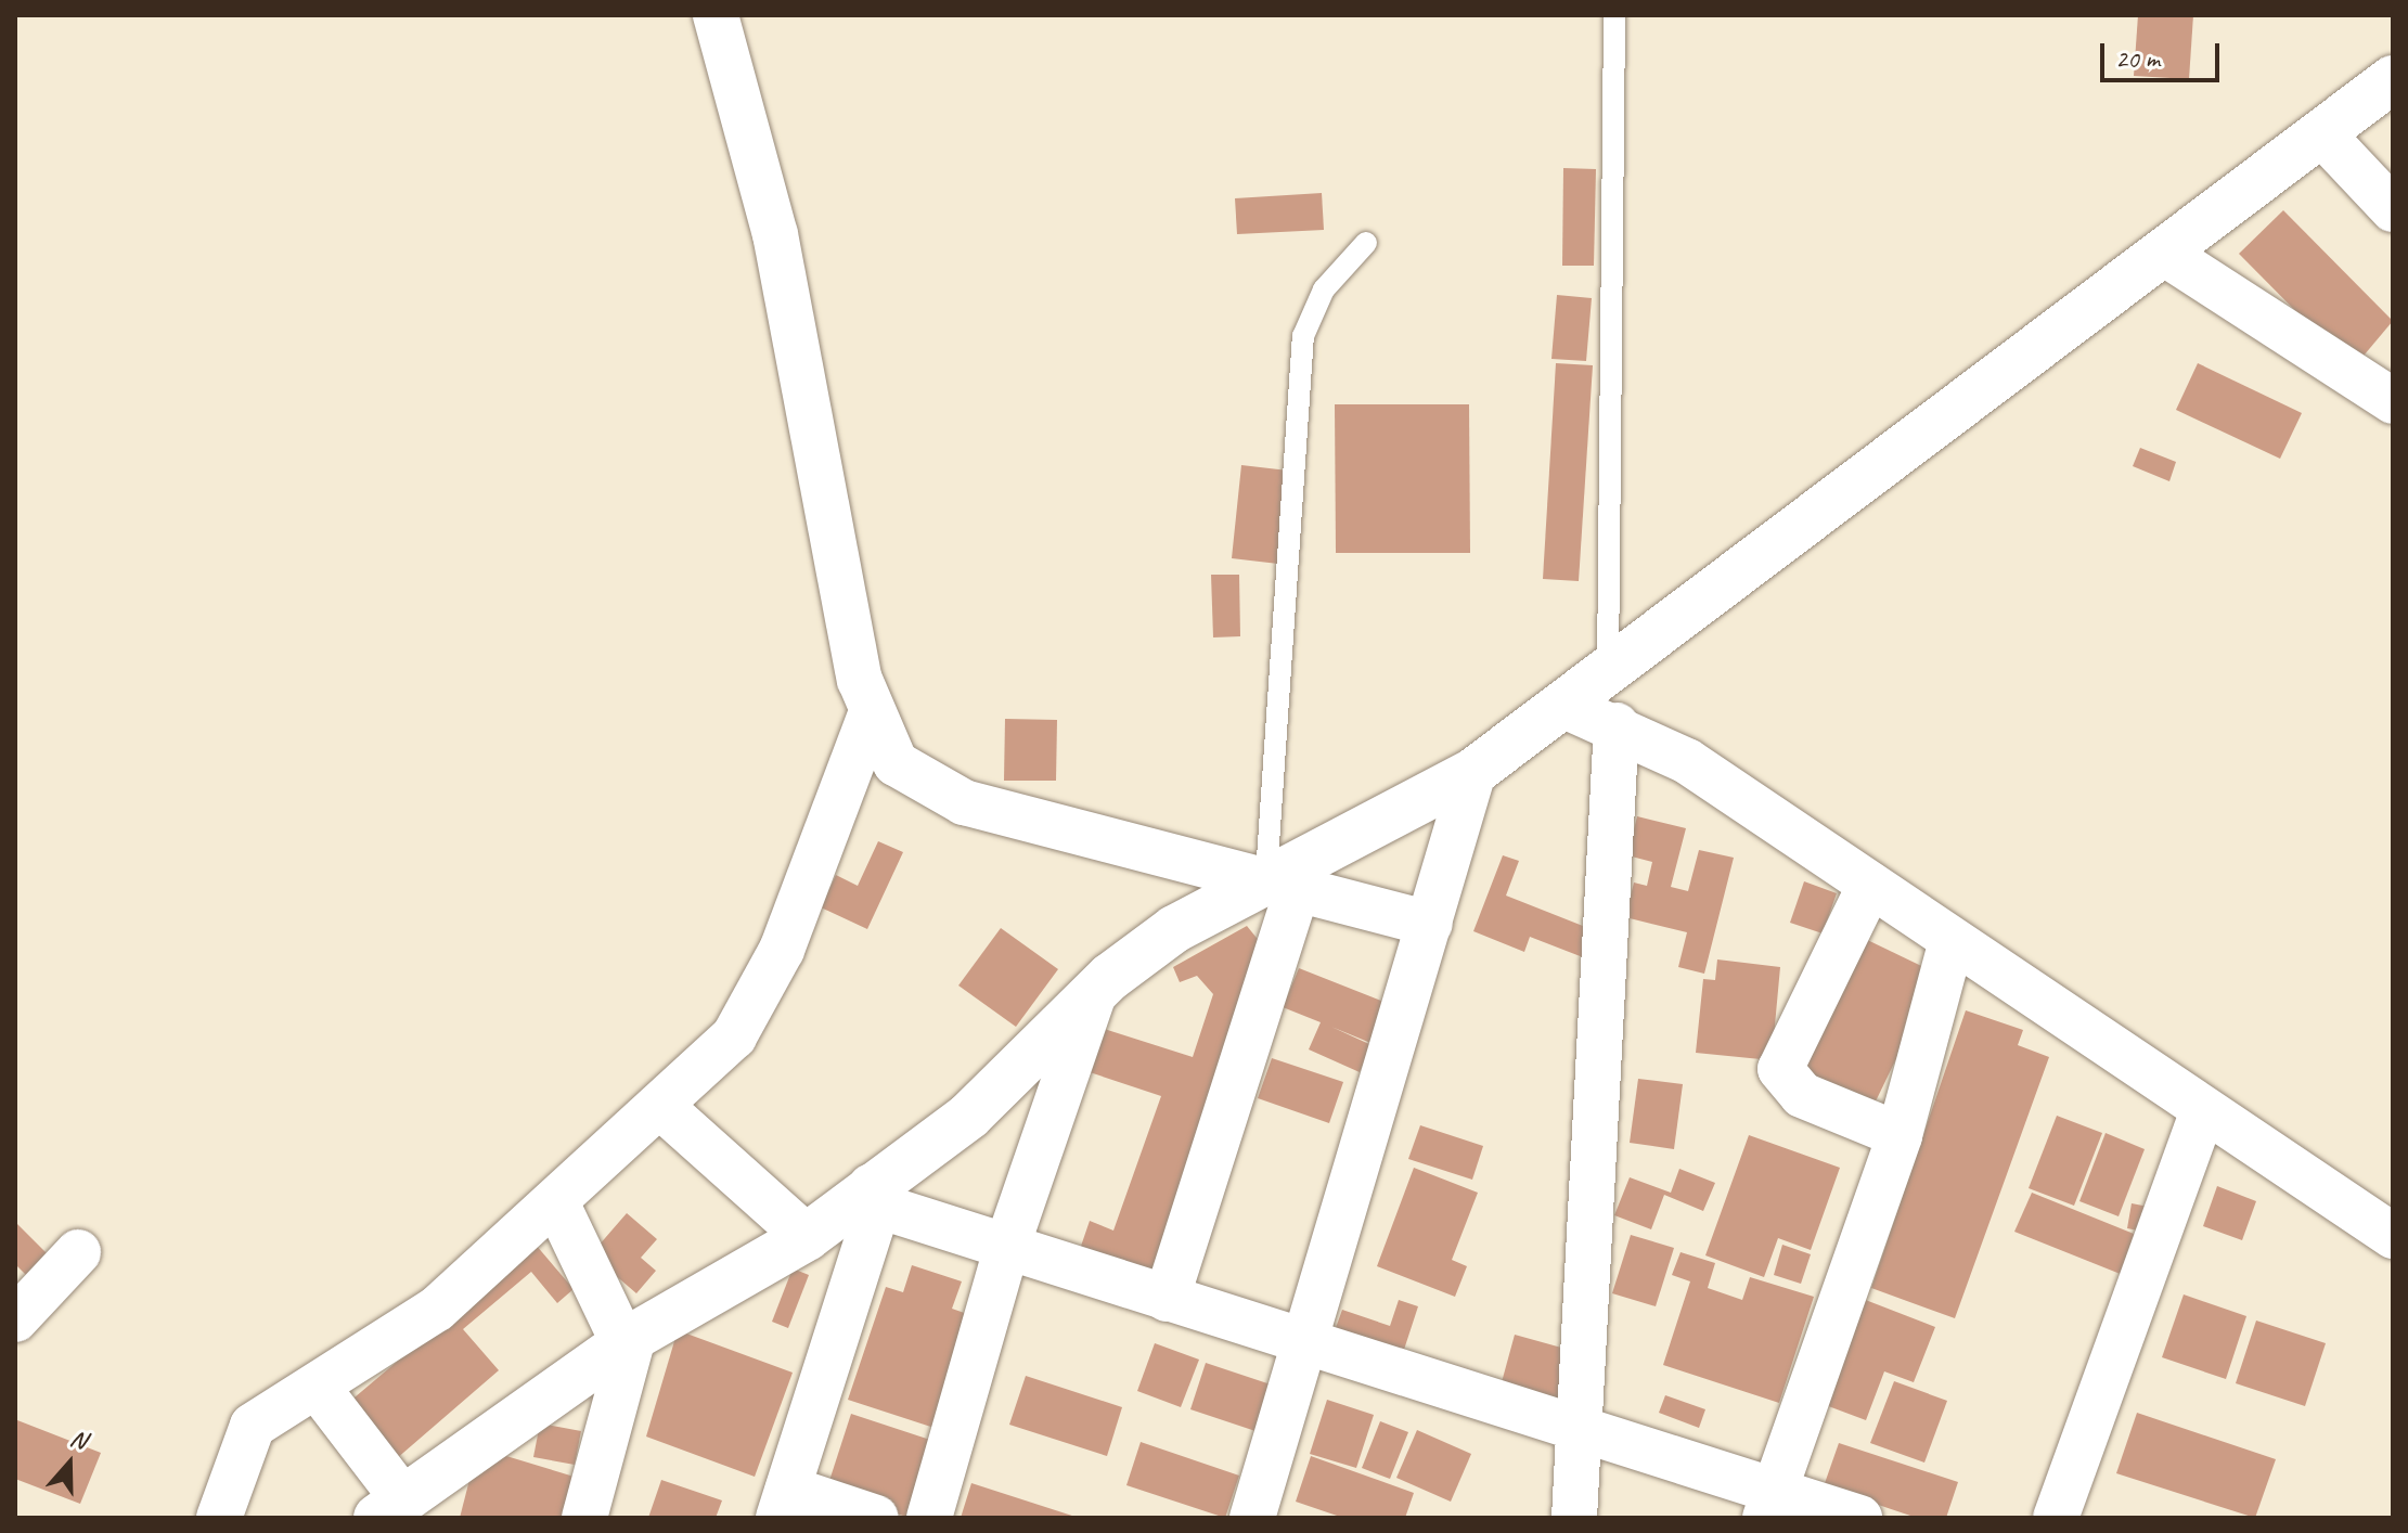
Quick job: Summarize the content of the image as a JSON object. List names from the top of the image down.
{
  "scale_bar": "20 m",
  "north": "top"
}
